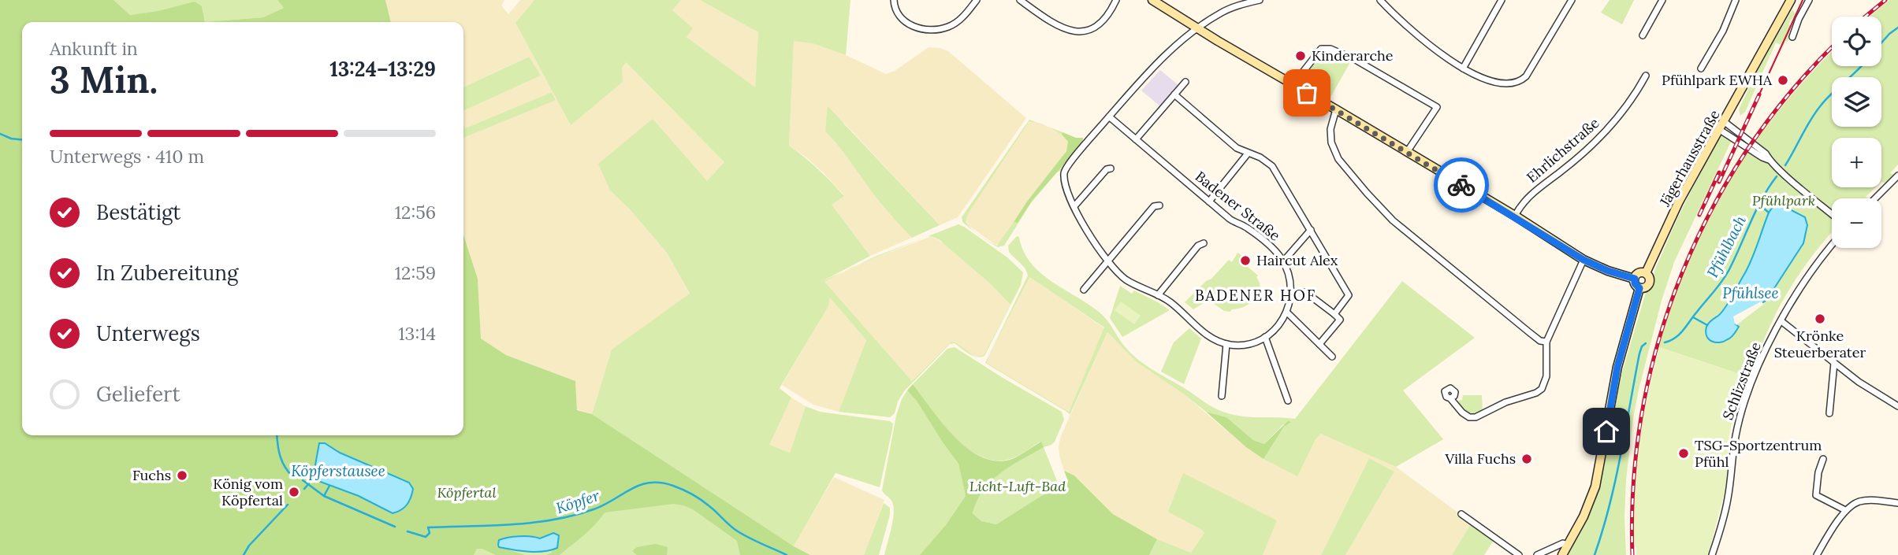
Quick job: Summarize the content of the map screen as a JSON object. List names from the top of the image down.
{
  "streets": {
    "street": [
      "Ehrlichstraße",
      "Jägerhausstraße",
      "Badener Straße",
      "Schlizstraße"
    ]
  },
  "districts": ["BADENER HOF"],
  "water": [
    "Pfühlbach",
    "Pfühlsee",
    "Köpferstausee",
    "Köpfer"
  ],
  "parks": ["Pfühlpark", "Licht-Luft-Bad", "Köpfertal"],
  "places": [
    "Kinderarche",
    "Pfühlpark EWHA",
    "Haircut Alex",
    "Krönke Steuerberater",
    "TSG-Sportzentrum Pfühl",
    "Villa Fuchs",
    "Fuchs",
    "König vom Köpfertal"
  ],
  "page": {
    "map_buttons": ["+", "−"],
    "heading": ["3 Min.", "Ankunft in", "13:24–13:29"],
    "bar": "Unterwegs · 410 m",
    "list": [
      ["Bestätigt", "12:56"],
      ["In Zubereitung", "12:59"],
      ["Unterwegs", "13:14"],
      "Geliefert"
    ]
  }
}
